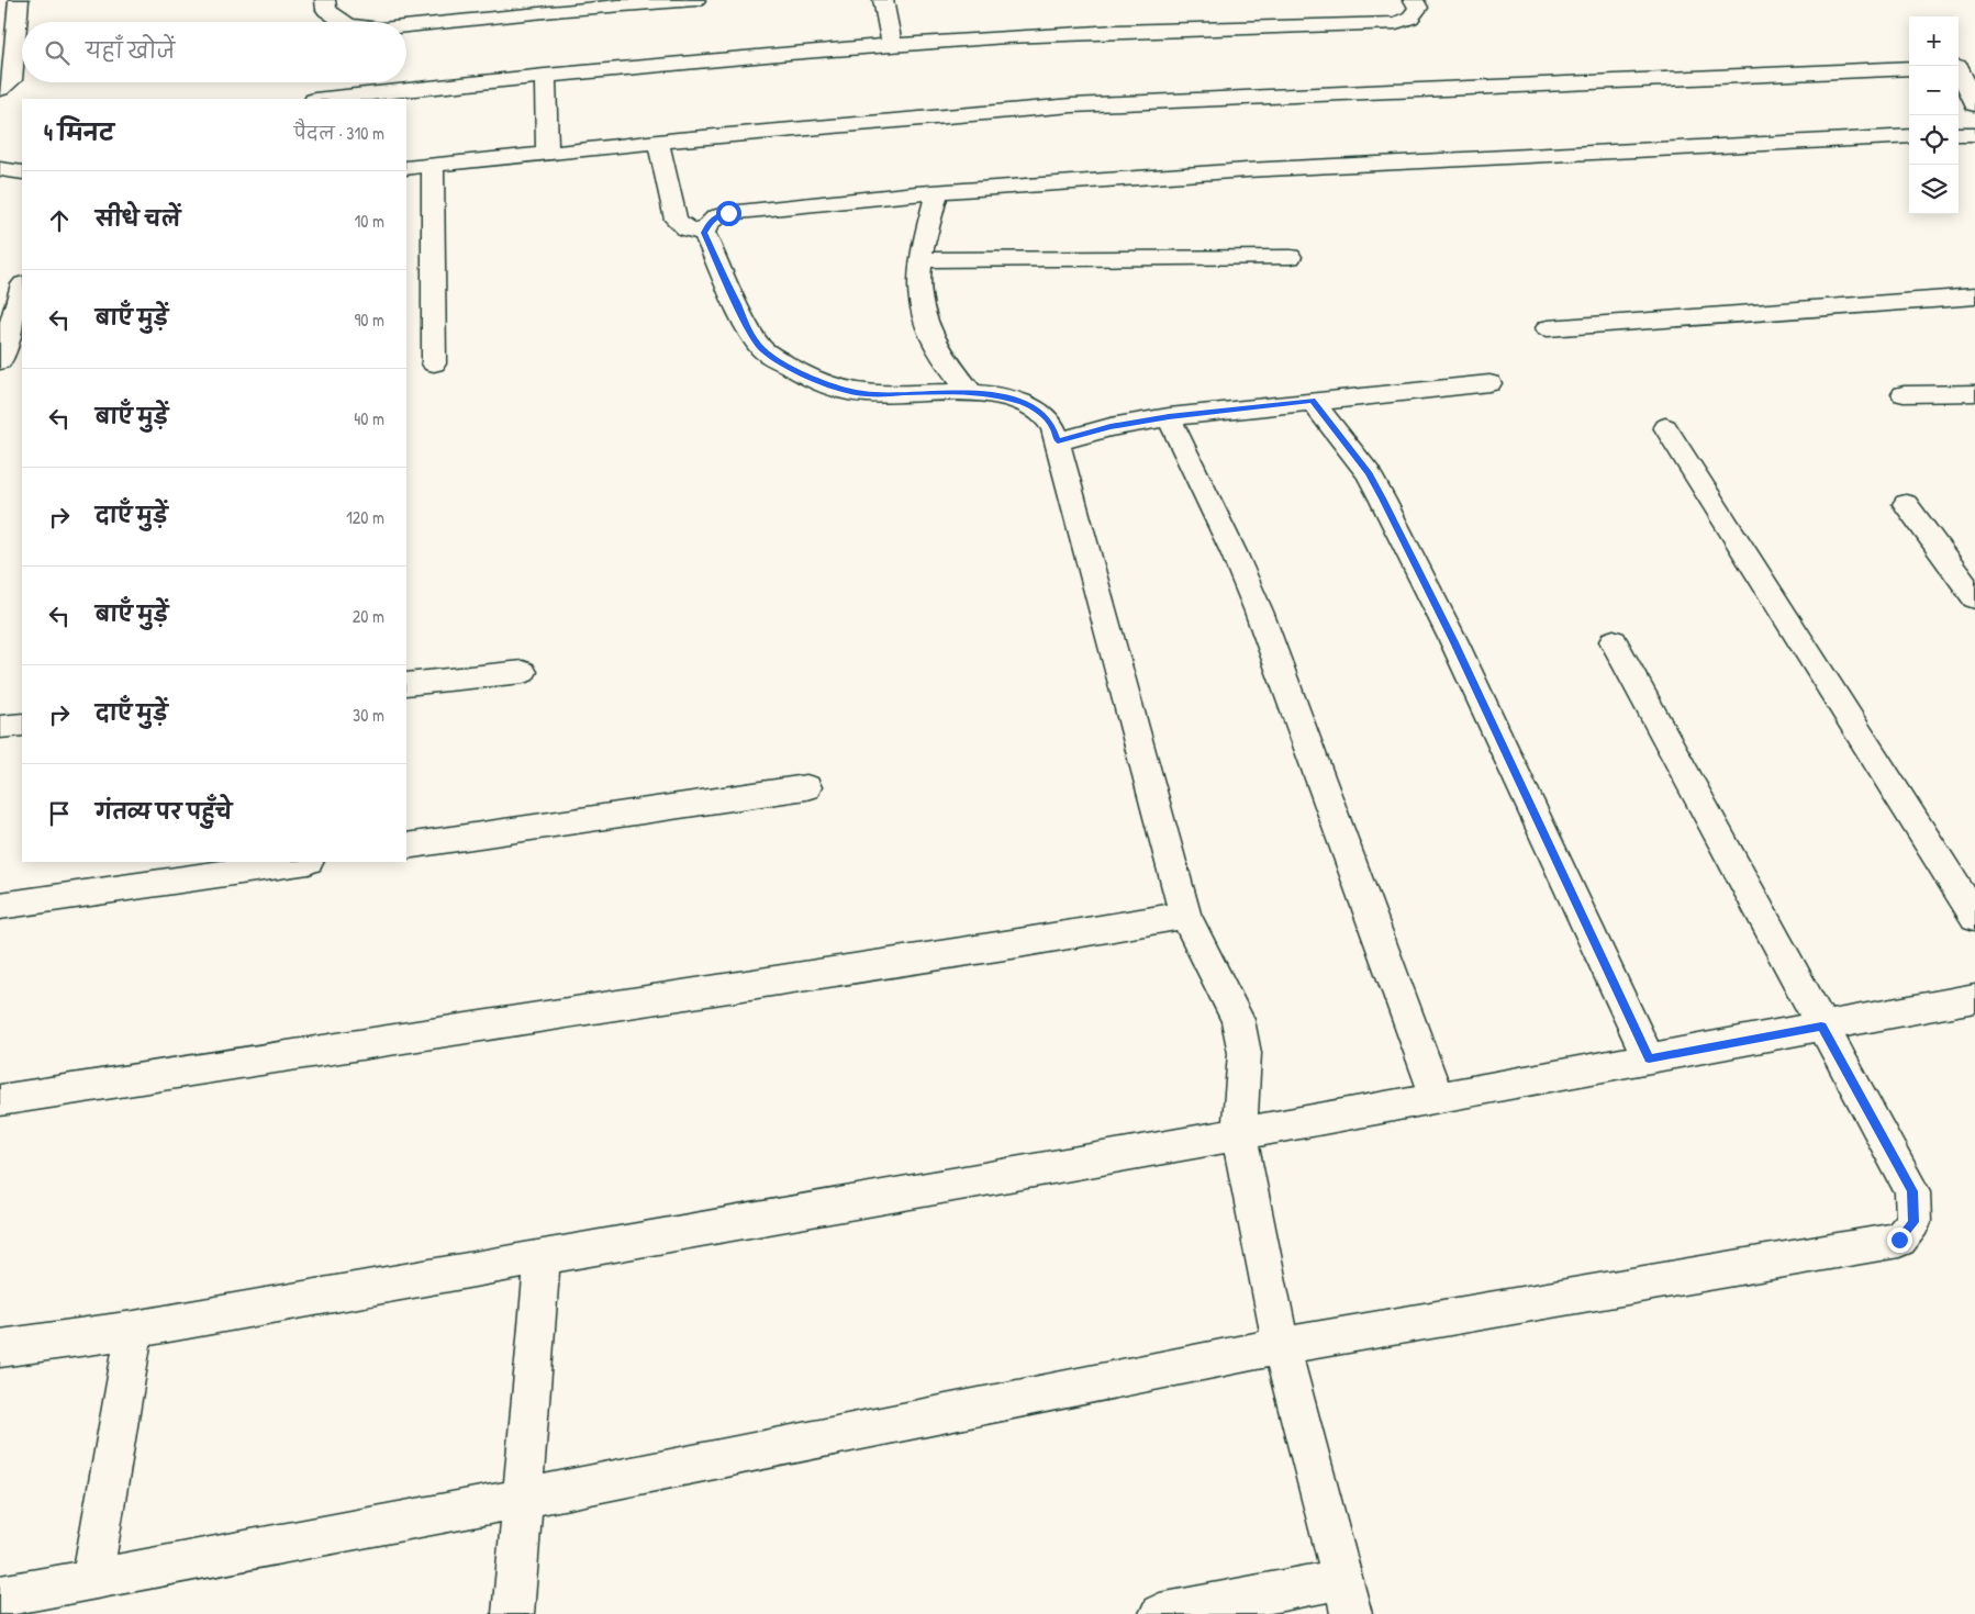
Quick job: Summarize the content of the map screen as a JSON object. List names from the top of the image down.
{
  "page": {
    "map_buttons": ["+", "−"],
    "search": "यहाँ खोजें",
    "heading": ["4 मिनट", "पैदल · 310 m"],
    "list": [
      ["सीधे चलें", "10 m"],
      ["बाएँ मुड़ें", "90 m"],
      ["बाएँ मुड़ें", "40 m"],
      ["दाएँ मुड़ें", "120 m"],
      ["बाएँ मुड़ें", "20 m"],
      ["दाएँ मुड़ें", "30 m"],
      "गंतव्य पर पहुँचे"
    ]
  }
}
